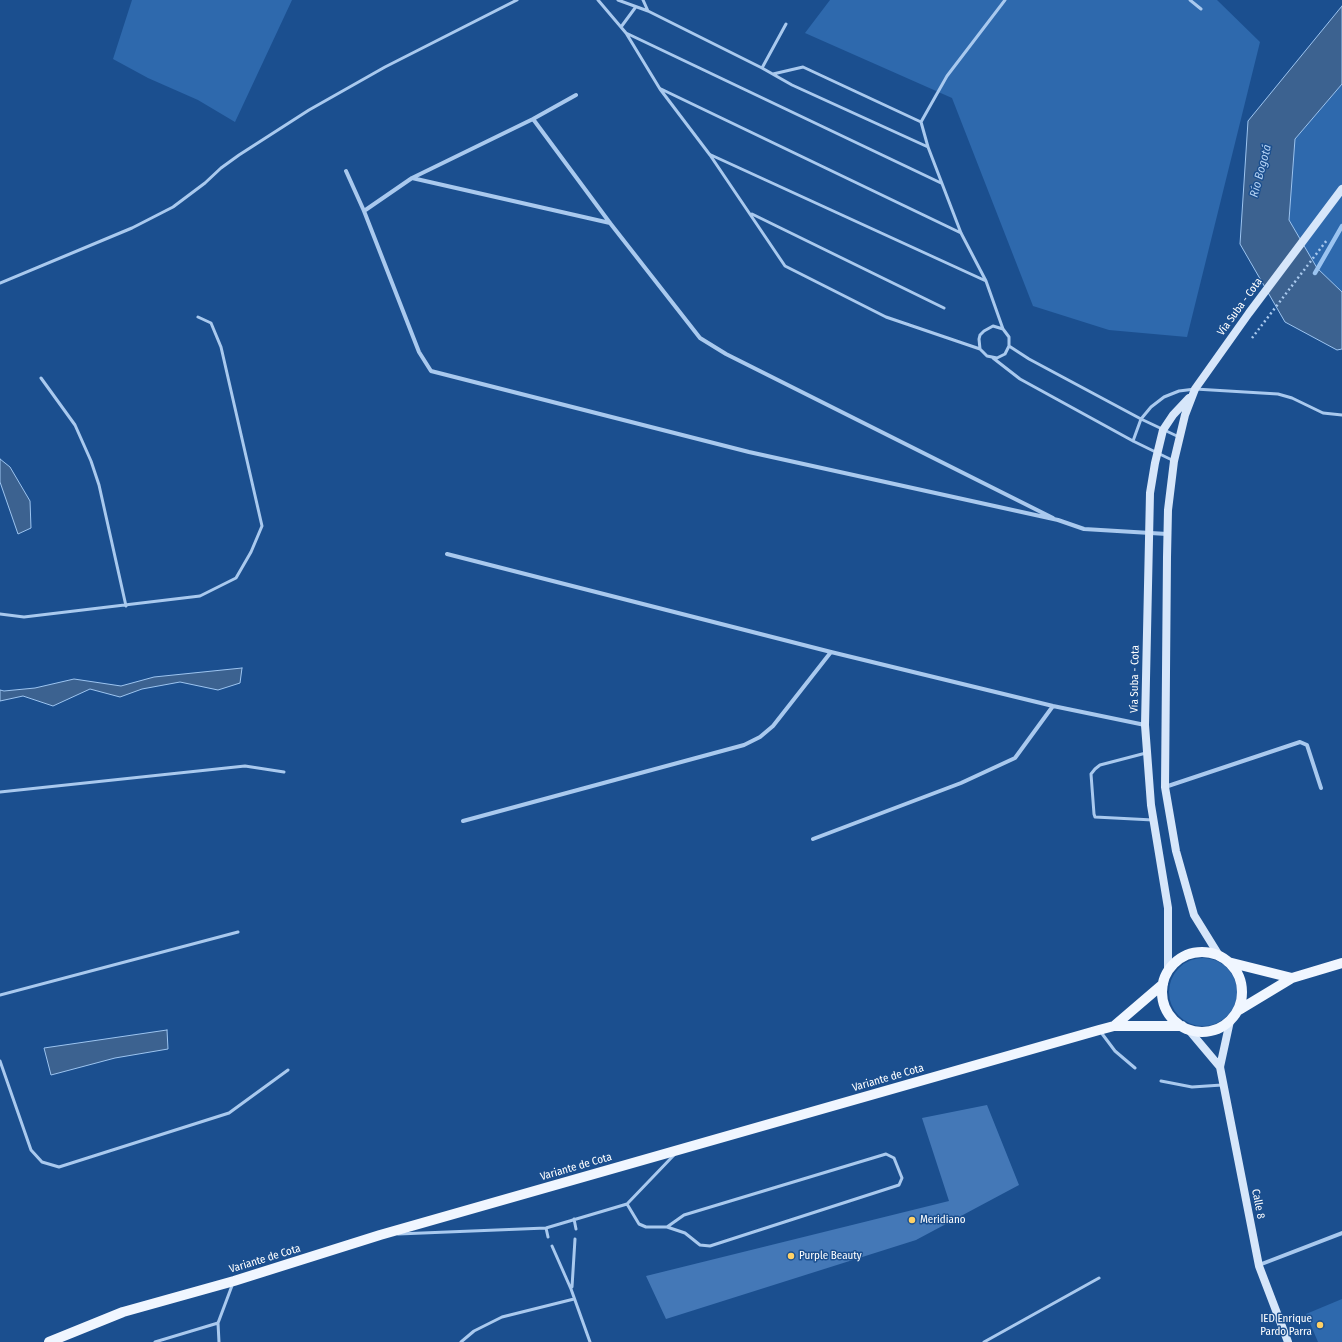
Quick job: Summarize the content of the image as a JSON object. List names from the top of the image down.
{
  "streets": {
    "main road": ["Vía Suba - Cota", "Variante de Cota", "Calle 8"]
  },
  "crossings": [
    ["Vía Suba - Cota", "Variante de Cota"]
  ],
  "water": ["Río Bogotá"],
  "places": ["Meridiano", "Purple Beauty", "IED Enrique Pardo Parra"]
}
